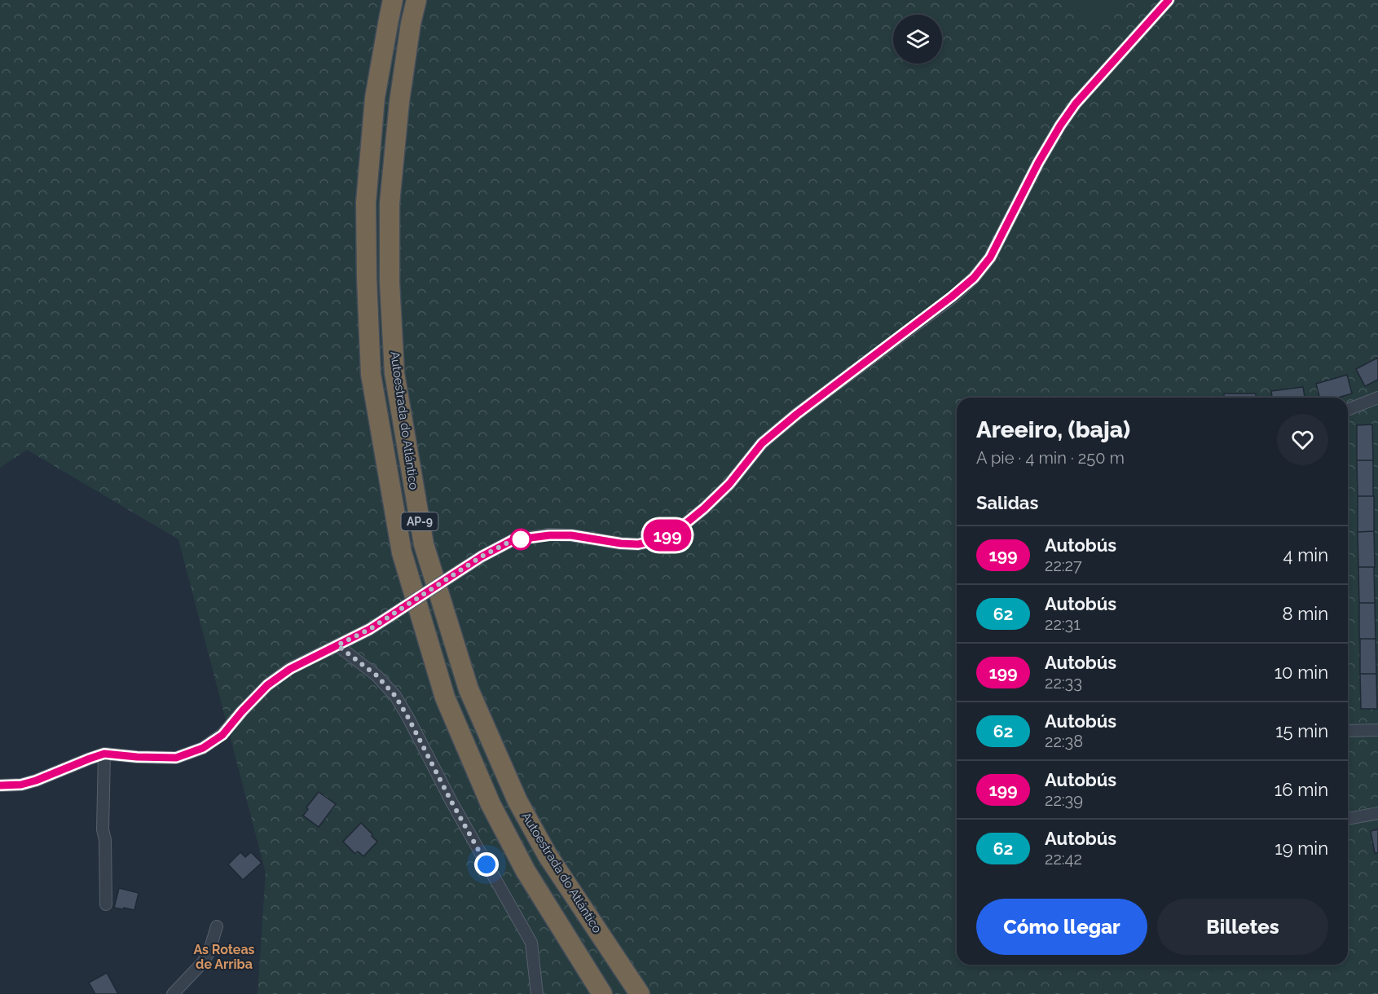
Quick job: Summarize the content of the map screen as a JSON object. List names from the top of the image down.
{
  "streets": {
    "highway": ["Autoestrada do Atlántico", "AP-9"]
  },
  "districts": ["As Roteas de Arriba"],
  "lines": ["bus line 199"],
  "page": {
    "on_map": "199",
    "heading": [
      ["Areeiro, (baja)", "A pie · 4 min · 250 m"],
      "Salidas"
    ],
    "list": [
      {
        "mark": "199",
        "name": "Autobús",
        "note": "22:27",
        "value": "4 min"
      },
      {
        "mark": "62",
        "name": "Autobús",
        "note": "22:31",
        "value": "8 min"
      },
      {
        "mark": "199",
        "name": "Autobús",
        "note": "22:33",
        "value": "10 min"
      },
      {
        "mark": "62",
        "name": "Autobús",
        "note": "22:38",
        "value": "15 min"
      },
      {
        "mark": "199",
        "name": "Autobús",
        "note": "22:39",
        "value": "16 min"
      },
      {
        "mark": "62",
        "name": "Autobús",
        "note": "22:42",
        "value": "19 min"
      }
    ],
    "buttons": ["Cómo llegar", "Billetes"]
  }
}
